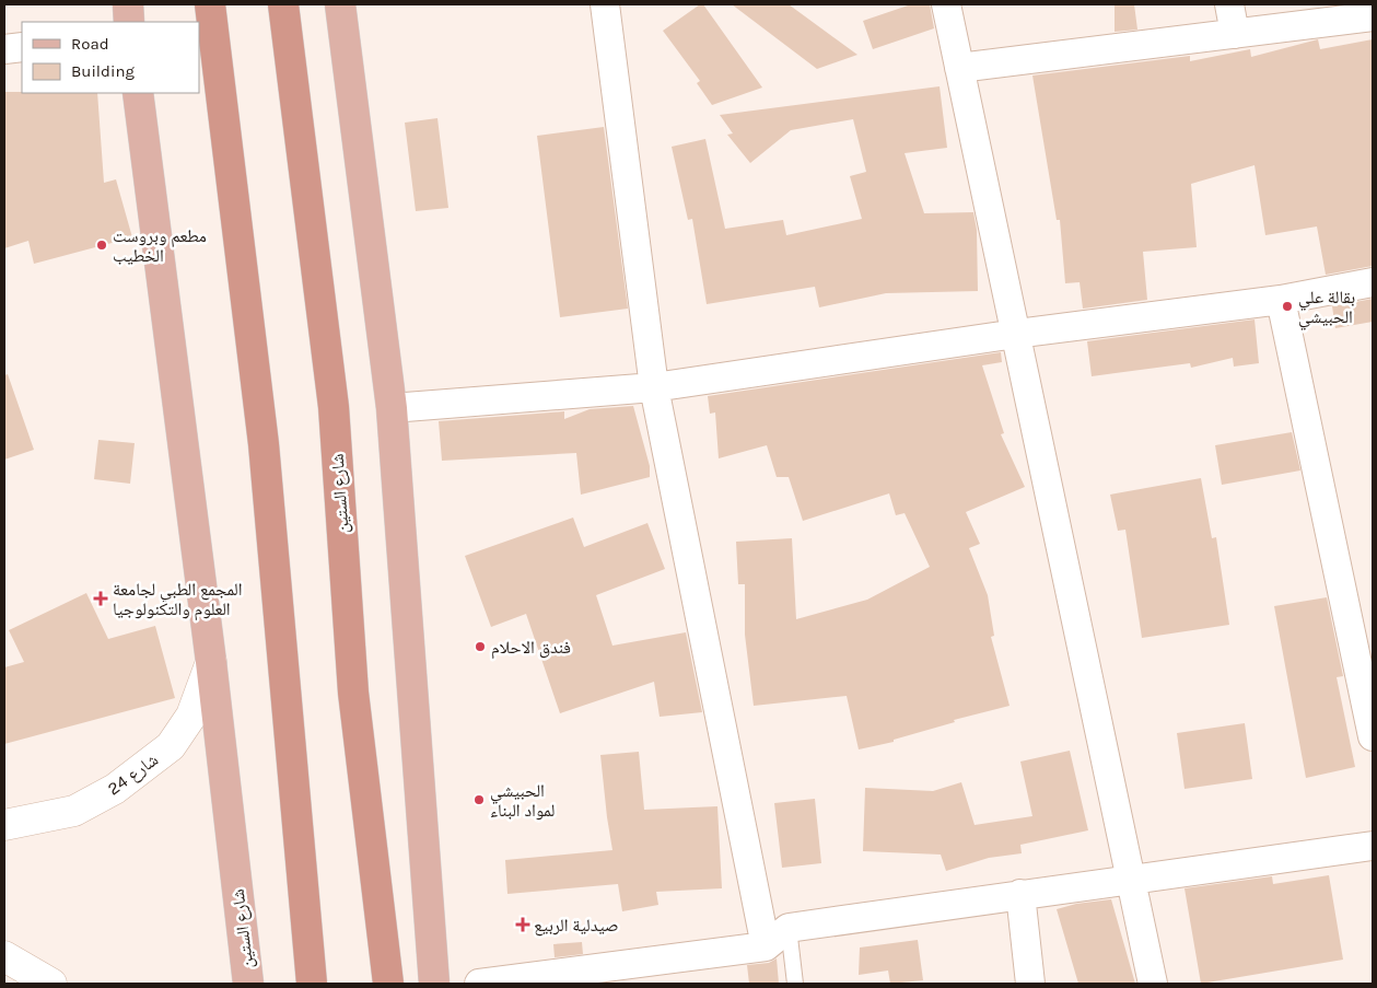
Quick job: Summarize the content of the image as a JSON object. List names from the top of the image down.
{
  "streets": {
    "highway": ["شارع الستين"],
    "street": ["شارع 24"]
  },
  "crossings": [
    ["شارع الستين", "شارع 24"]
  ],
  "places": {
    "other": [
      "مطعم وبروست الخطيب",
      "بقالة علي الحبيشي",
      "فندق الاحلام",
      "الحبيشي لمواد البناء"
    ],
    "health": ["المجمع الطبي لجامعة العلوم والتكنولوجيا", "صيدلية الربيع"]
  },
  "legend": ["Road", "Building"]
}
